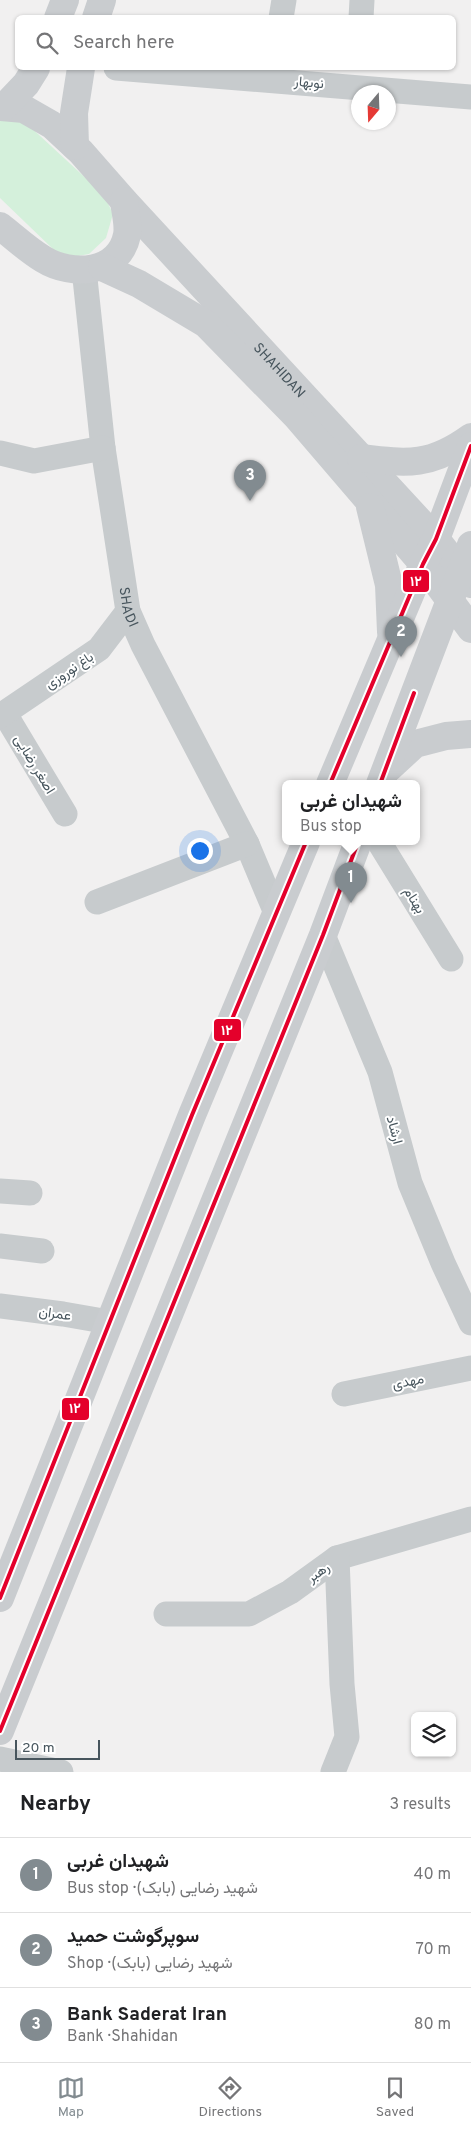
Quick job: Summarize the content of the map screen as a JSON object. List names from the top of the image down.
{
  "streets": {
    "main road": ["SHAHIDAN"],
    "street": [
      "نوبهار",
      "SHADI",
      "باغ نوروزی",
      "اصغر رضایی",
      "بهنام",
      "ارشاد",
      "عمران",
      "مهدی",
      "رهبر"
    ]
  },
  "crossings": [
    ["SHAHIDAN", "SHADI"],
    ["SHADI", "باغ نوروزی"],
    ["باغ نوروزی", "اصغر رضایی"]
  ],
  "lines": ["transit line ۱۲"],
  "scale_bar": "20 m",
  "north": "bottom",
  "page": {
    "search": "Search here",
    "pins": ["3", "2", "1"],
    "popup": ["شهیدان غربی", "Bus stop"],
    "scale": "20 m",
    "heading": ["Nearby", "3 results"],
    "list": [
      {
        "mark": "1",
        "name": "شهیدان غربی",
        "note": "Bus stop · شهید رضایی (بابک)",
        "value": "40 m"
      },
      {
        "mark": "2",
        "name": "سوپرگوشت حمید",
        "note": "Shop · شهید رضایی (بابک)",
        "value": "70 m"
      },
      {
        "mark": "3",
        "name": "Bank Saderat Iran",
        "note": "Bank · Shahidan",
        "value": "80 m"
      }
    ],
    "nav": ["Map", "Directions", "Saved"]
  }
}
